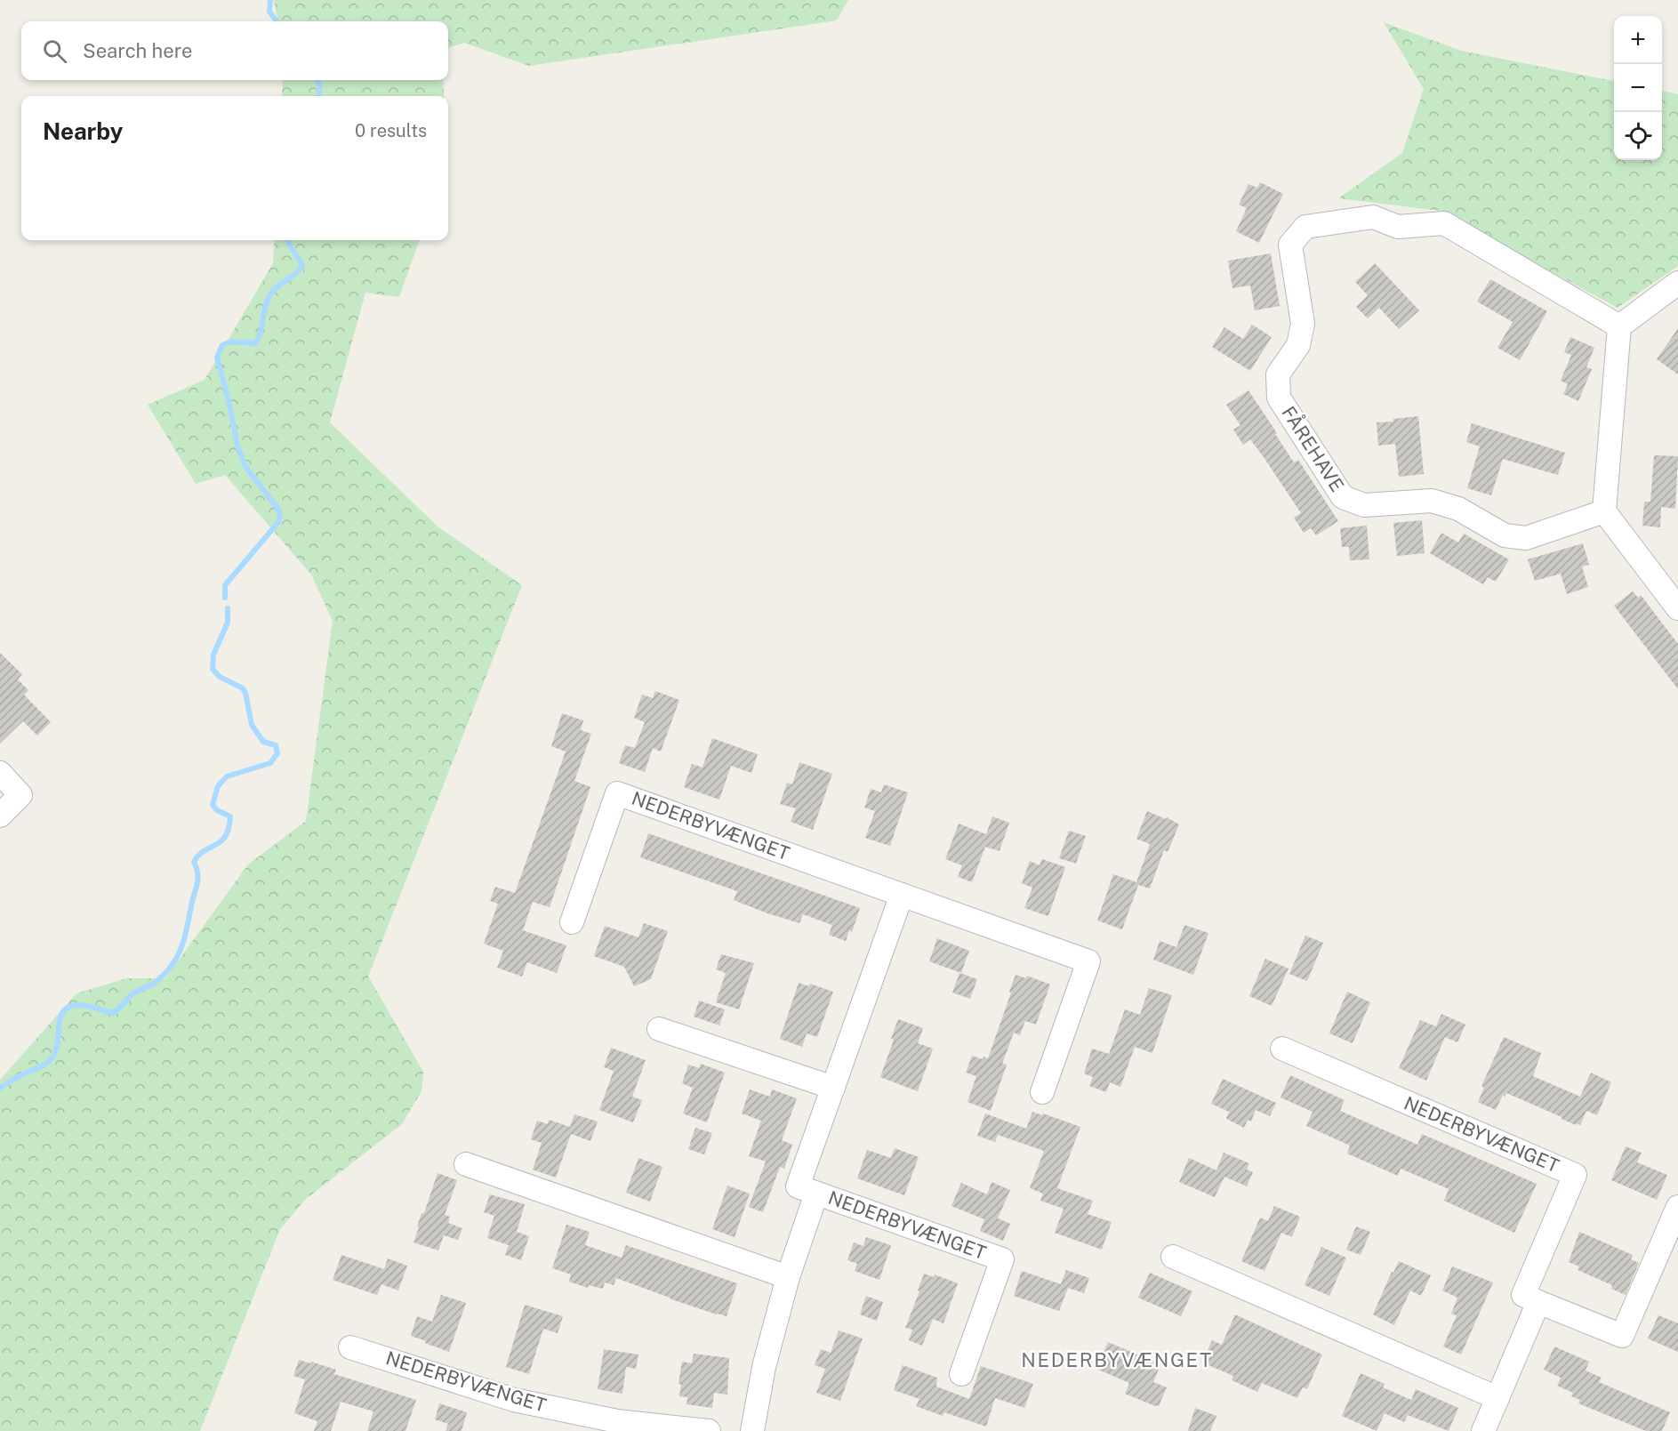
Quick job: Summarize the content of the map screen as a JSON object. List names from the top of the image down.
{
  "streets": {
    "street": ["FÅREHAVE", "NEDERBYVÆNGET"]
  },
  "districts": ["NEDERBYVÆNGET"],
  "page": {
    "map_buttons": ["+", "−"],
    "search": "Search here",
    "heading": ["Nearby", "0 results"]
  }
}
